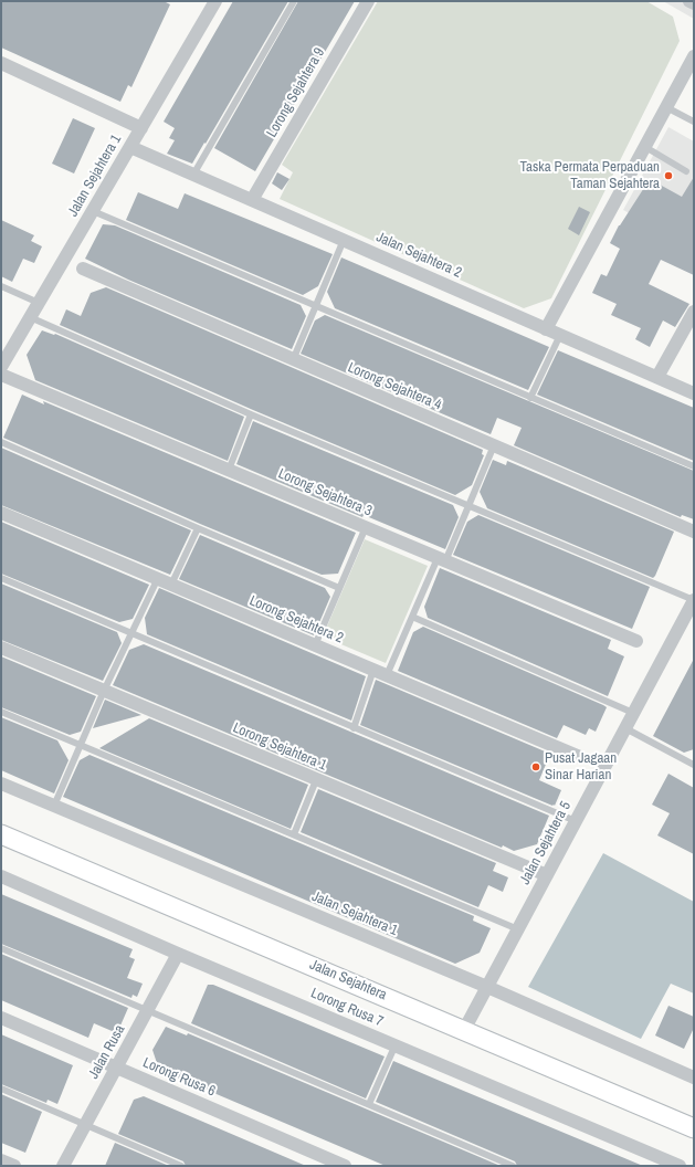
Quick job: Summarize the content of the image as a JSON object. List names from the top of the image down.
{
  "streets": {
    "main road": ["Jalan Sejahtera"],
    "street": [
      "Lorong Sejahtera 9",
      "Jalan Sejahtera 1",
      "Jalan Sejahtera 2",
      "Lorong Sejahtera 4",
      "Lorong Sejahtera 3",
      "Lorong Sejahtera 2",
      "Lorong Sejahtera 1",
      "Jalan Sejahtera 5",
      "Lorong Rusa 7",
      "Jalan Rusa",
      "Lorong Rusa 6"
    ]
  },
  "crossings": [
    ["Lorong Sejahtera 9", "Jalan Sejahtera 2"],
    ["Jalan Sejahtera 1", "Jalan Sejahtera 2"],
    ["Jalan Sejahtera 1", "Jalan Sejahtera 5"],
    ["Lorong Sejahtera 1", "Jalan Sejahtera 5"],
    ["Jalan Sejahtera 5", "Jalan Sejahtera"],
    ["Lorong Rusa 7", "Jalan Rusa"],
    ["Jalan Rusa", "Lorong Rusa 6"]
  ],
  "places": ["Taska Permata Perpaduan Taman Sejahtera", "Pusat Jagaan Sinar Harian"]
}
